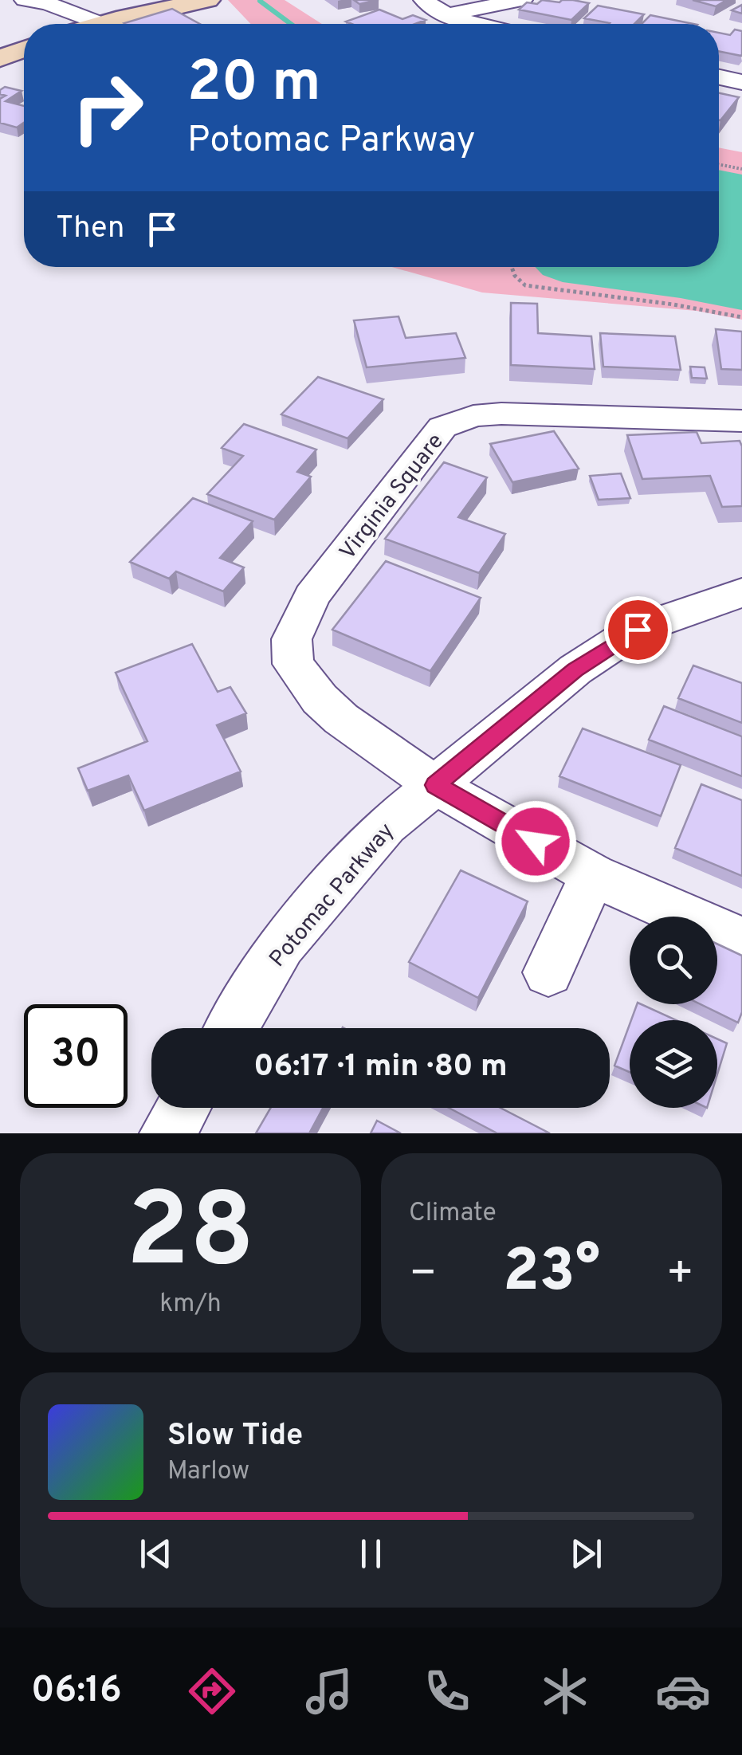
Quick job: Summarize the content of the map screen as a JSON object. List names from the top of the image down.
{
  "streets": {
    "street": ["Virginia Square", "Potomac Parkway"]
  },
  "crossings": [
    ["Virginia Square", "Potomac Parkway"]
  ],
  "page": {
    "turn": ["20 m", "Potomac Parkway"],
    "then": "Then",
    "limit": "30",
    "trip": "06:17 · 1 min · 80 m",
    "tile": [
      ["28", "km/h"],
      "Climate"
    ],
    "heat": ["−", "23°", "+"],
    "song": ["Slow Tide", "Marlow"],
    "tabs": "06:16"
  }
}
